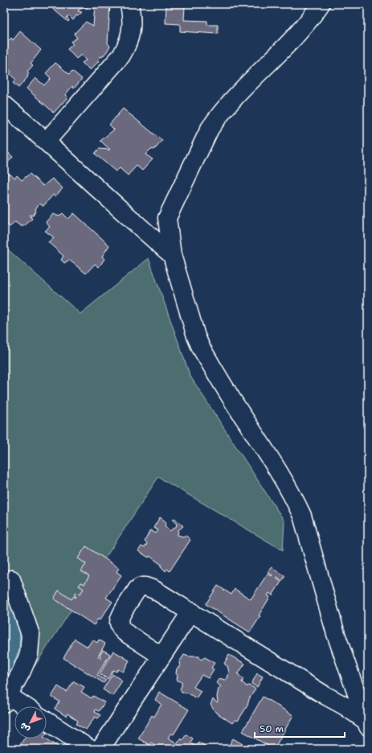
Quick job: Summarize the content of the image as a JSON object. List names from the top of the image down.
{
  "scale_bar": "50 m",
  "north": "bottom left"
}
